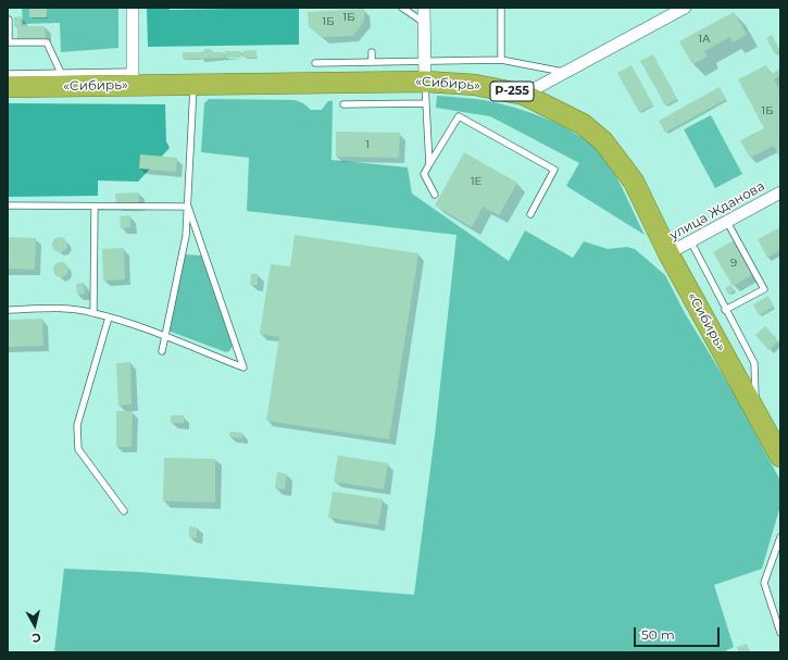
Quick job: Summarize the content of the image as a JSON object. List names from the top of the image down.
{
  "streets": {
    "highway": ["«Сибирь»", "Р-255"],
    "street": ["улица Жданова"]
  },
  "crossings": [
    ["«Сибирь»", "улица Жданова"]
  ],
  "house_numbers": [
    "1Б",
    "1Б",
    "1А",
    "1Б",
    "1",
    "1Е",
    "9"
  ],
  "scale_bar": "50 m",
  "north": "bottom"
}
